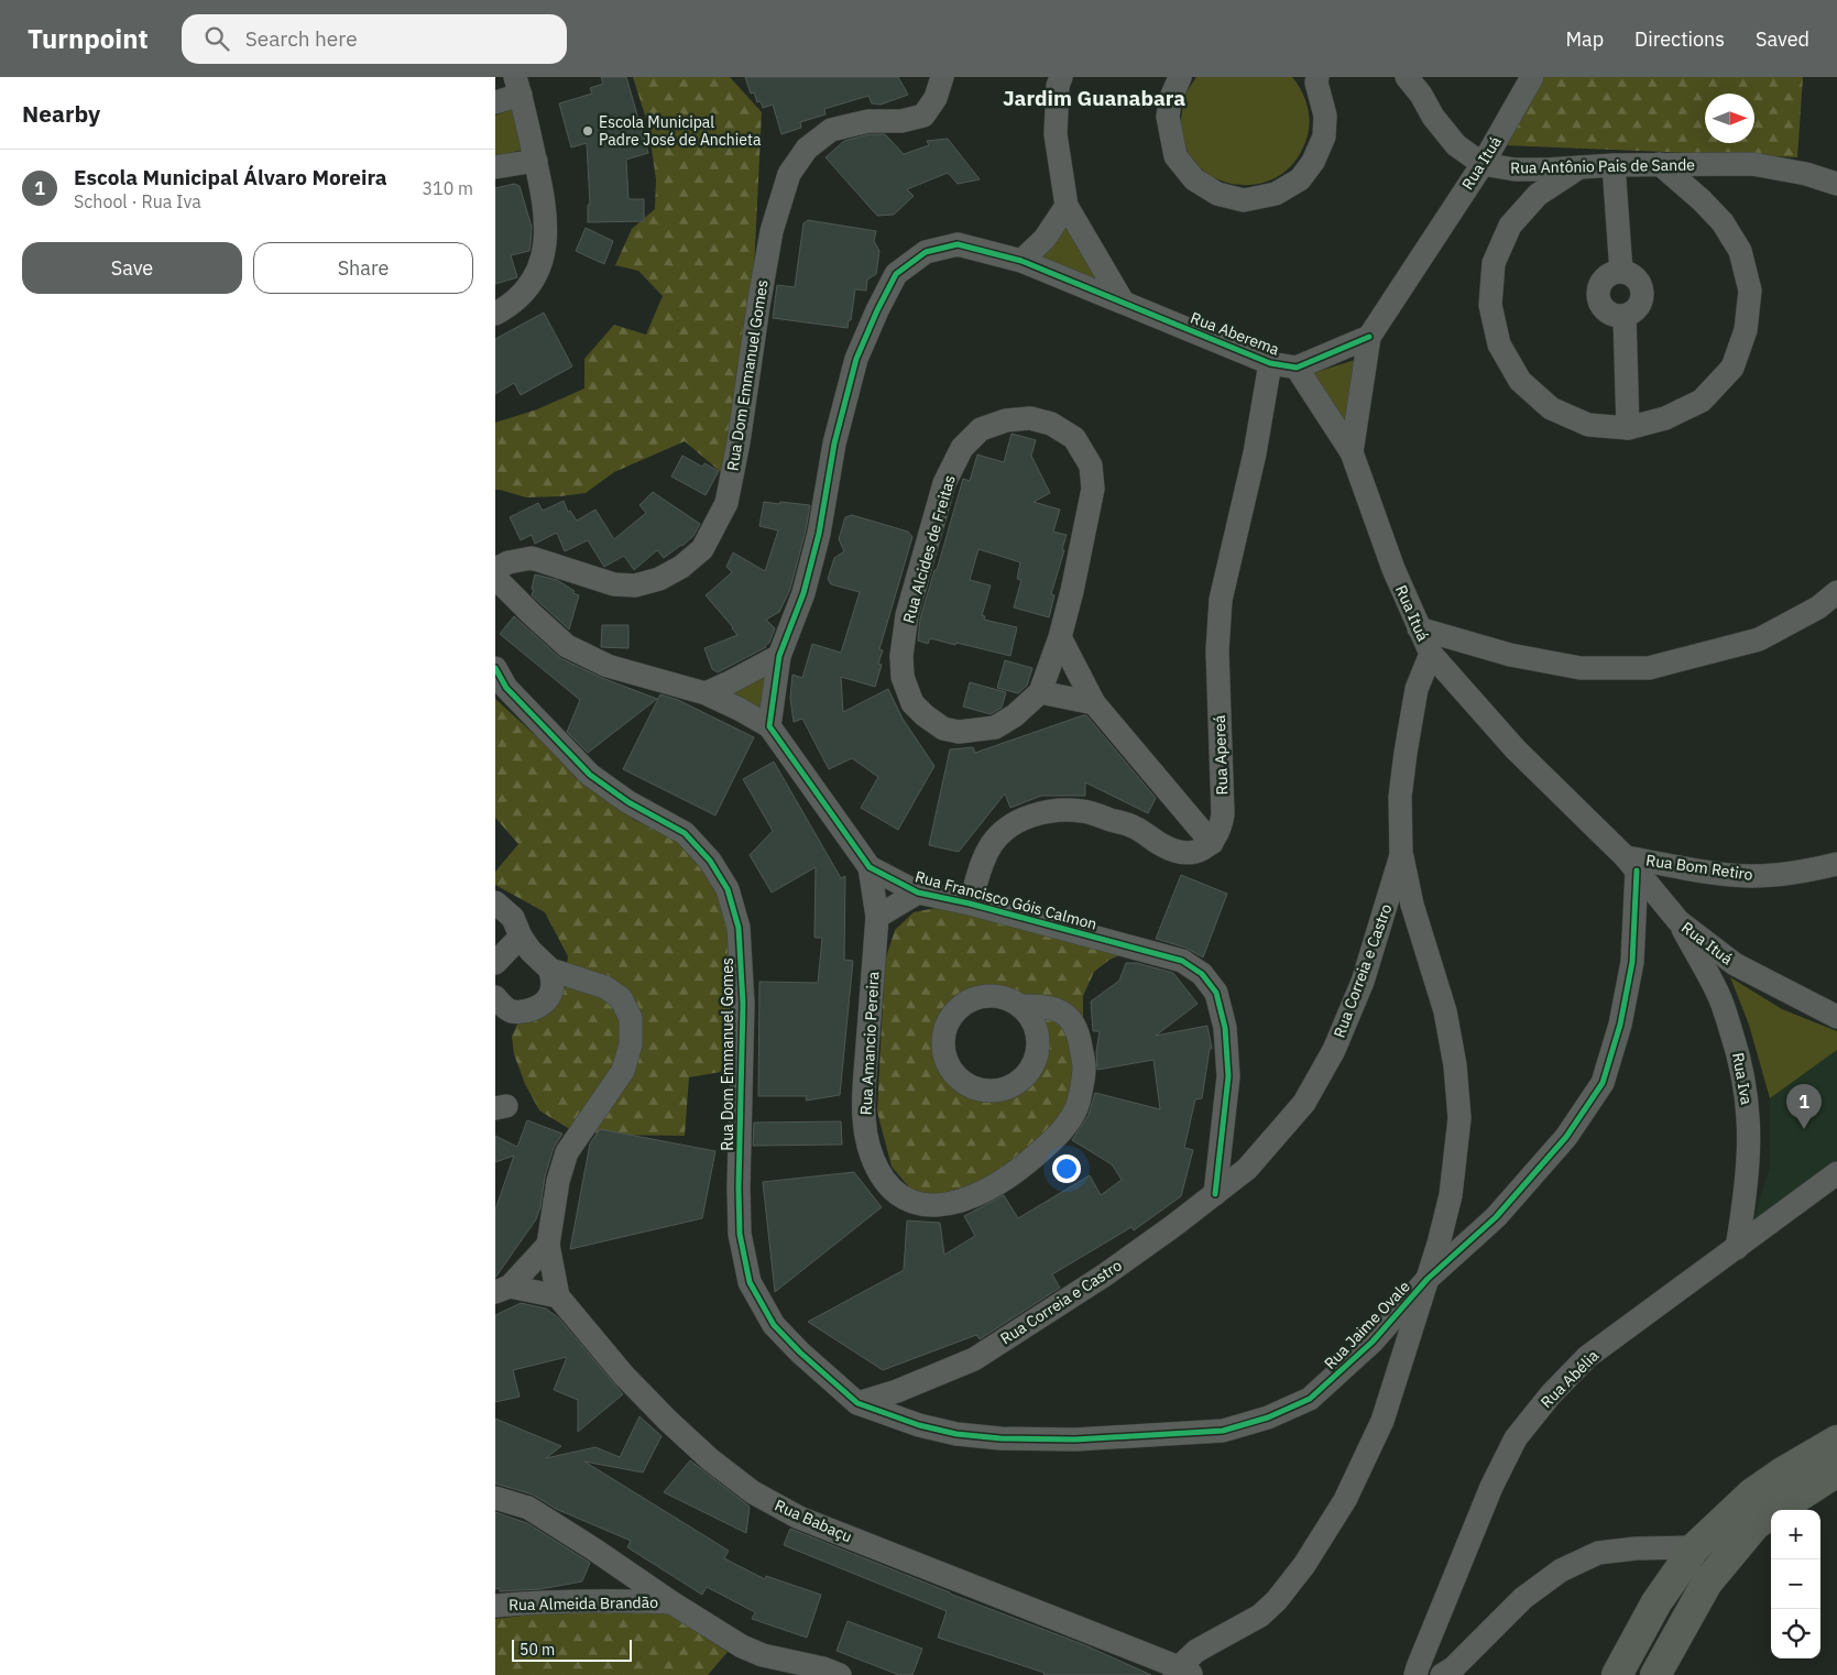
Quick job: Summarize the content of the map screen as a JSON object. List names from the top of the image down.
{
  "streets": {
    "street": [
      "Rua Ituá",
      "Rua Antônio Pais de Sande",
      "Rua Aberema",
      "Rua Dom Emmanuel Gomes",
      "Rua Alcides de Freitas",
      "Rua Apereá",
      "Rua Bom Retiro",
      "Rua Francisco Góis Calmon",
      "Rua Correia e Castro",
      "Rua Amancio Pereira",
      "Rua Iva",
      "Rua Jaime Ovale",
      "Rua Abélia",
      "Rua Babaçu",
      "Rua Almeida Brandão"
    ]
  },
  "crossings": [
    ["Rua Ituá", "Rua Antônio Pais de Sande"],
    ["Rua Ituá", "Rua Bom Retiro"],
    ["Rua Ituá", "Rua Correia e Castro"],
    ["Rua Ituá", "Rua Iva"],
    ["Rua Ituá", "Rua Jaime Ovale"],
    ["Rua Aberema", "Rua Apereá"],
    ["Rua Dom Emmanuel Gomes", "Rua Correia e Castro"],
    ["Rua Dom Emmanuel Gomes", "Rua Jaime Ovale"],
    ["Rua Bom Retiro", "Rua Jaime Ovale"],
    ["Rua Francisco Góis Calmon", "Rua Correia e Castro"],
    ["Rua Francisco Góis Calmon", "Rua Amancio Pereira"],
    ["Rua Correia e Castro", "Rua Jaime Ovale"],
    ["Rua Iva", "Rua Abélia"]
  ],
  "districts": ["Jardim Guanabara"],
  "places": ["Escola Municipal Padre José de Anchieta"],
  "scale_bar": "50 m",
  "north": "right",
  "page": {
    "header": "Turnpoint",
    "search": "Search here",
    "nav": ["Map", "Directions", "Saved"],
    "heading": "Nearby",
    "list": [
      {
        "mark": "1",
        "name": "Escola Municipal Álvaro Moreira",
        "note": "School · Rua Iva",
        "value": "310 m"
      }
    ],
    "buttons": ["Save", "Share"],
    "pins": "1",
    "map_buttons": ["+", "−"],
    "scale": "50 m"
  }
}
